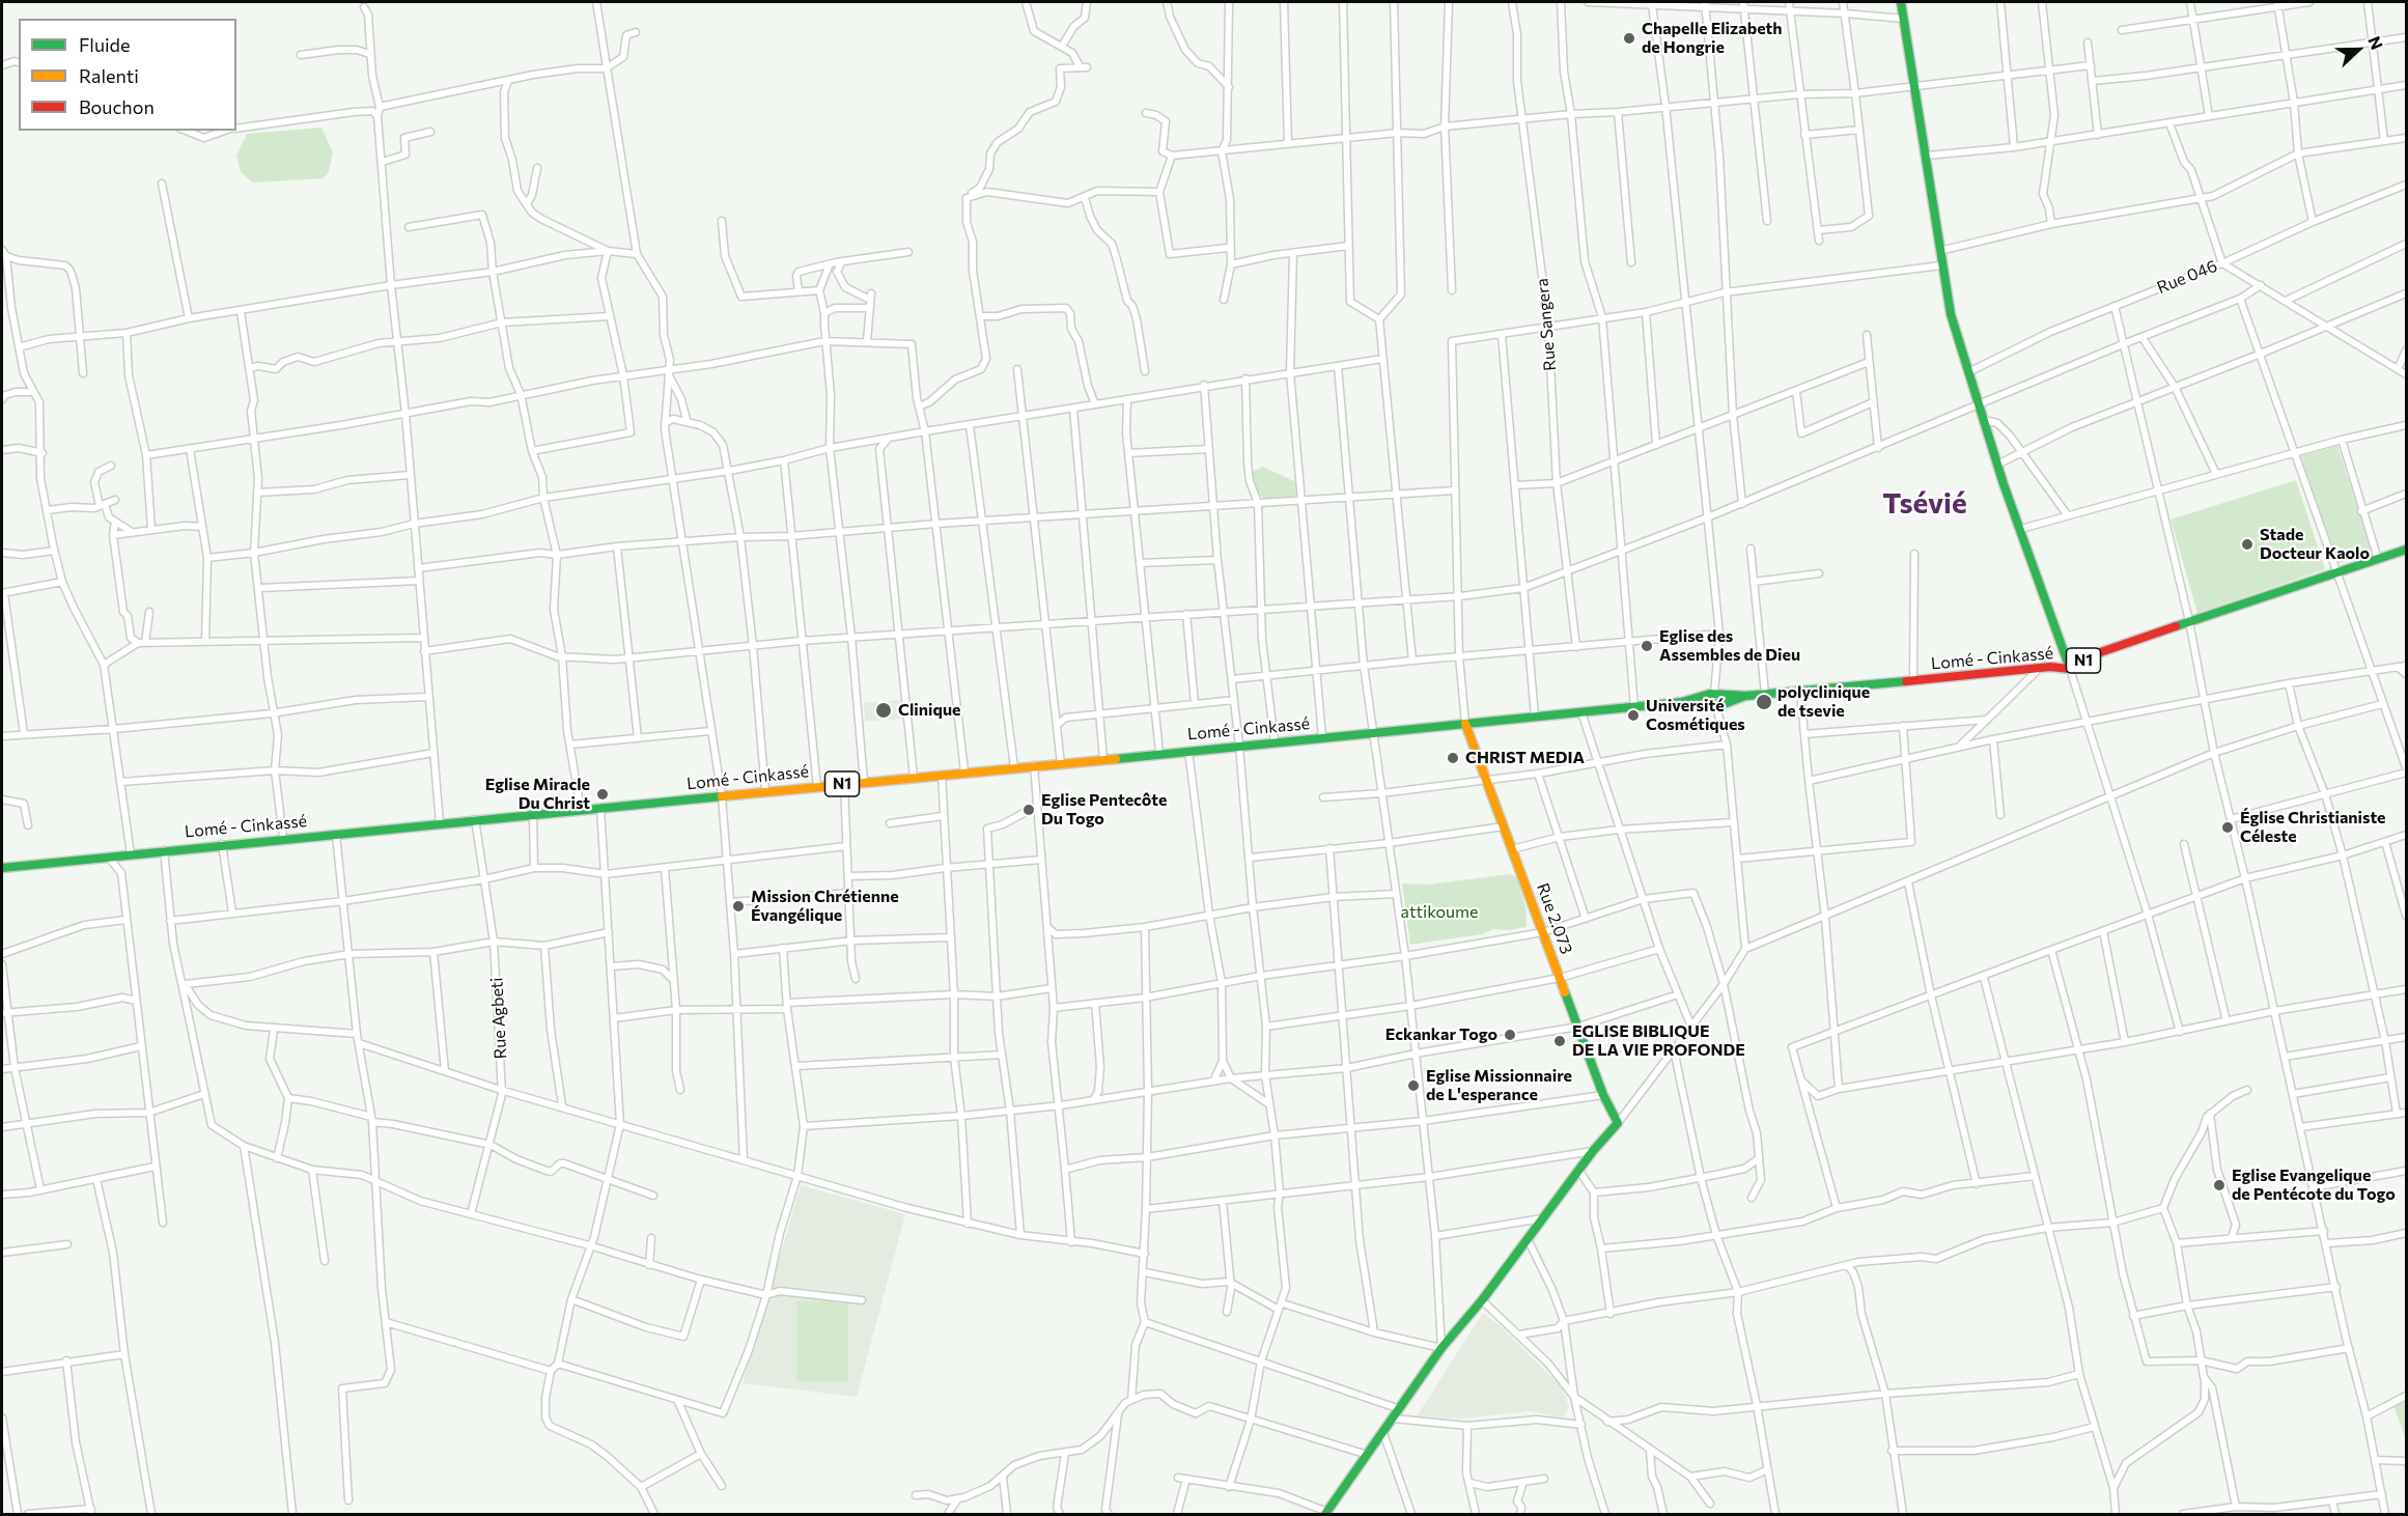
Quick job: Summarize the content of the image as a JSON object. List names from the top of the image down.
{
  "streets": {
    "main road": ["Lomé - Cinkassé", "N1", "Rue 2.073"],
    "street": ["Rue 046", "Rue Sangera", "Rue Agbeti"]
  },
  "crossings": [
    ["Lomé - Cinkassé", "Rue 2.073"],
    ["Lomé - Cinkassé", "Rue Agbeti"]
  ],
  "districts": ["Tsévié"],
  "parks": ["attikoume"],
  "places": [
    "Chapelle Elizabeth de Hongrie",
    "Stade Docteur Kaolo",
    "Eglise des Assembles de Dieu",
    "polyclinique de tsevie",
    "Clinique",
    "Université Cosmétiques",
    "CHRIST MEDIA",
    "Eglise Miracle Du Christ",
    "Eglise Pentecôte Du Togo",
    "Église Christianiste Céleste",
    "Mission Chrétienne Évangélique",
    "Eckankar Togo",
    "EGLISE BIBLIQUE DE LA VIE PROFONDE",
    "Eglise Missionnaire de L'esperance",
    "Eglise Evangelique de Pentécote du Togo"
  ],
  "legend": ["Fluide", "Ralenti", "Bouchon"],
  "north": "right"
}
